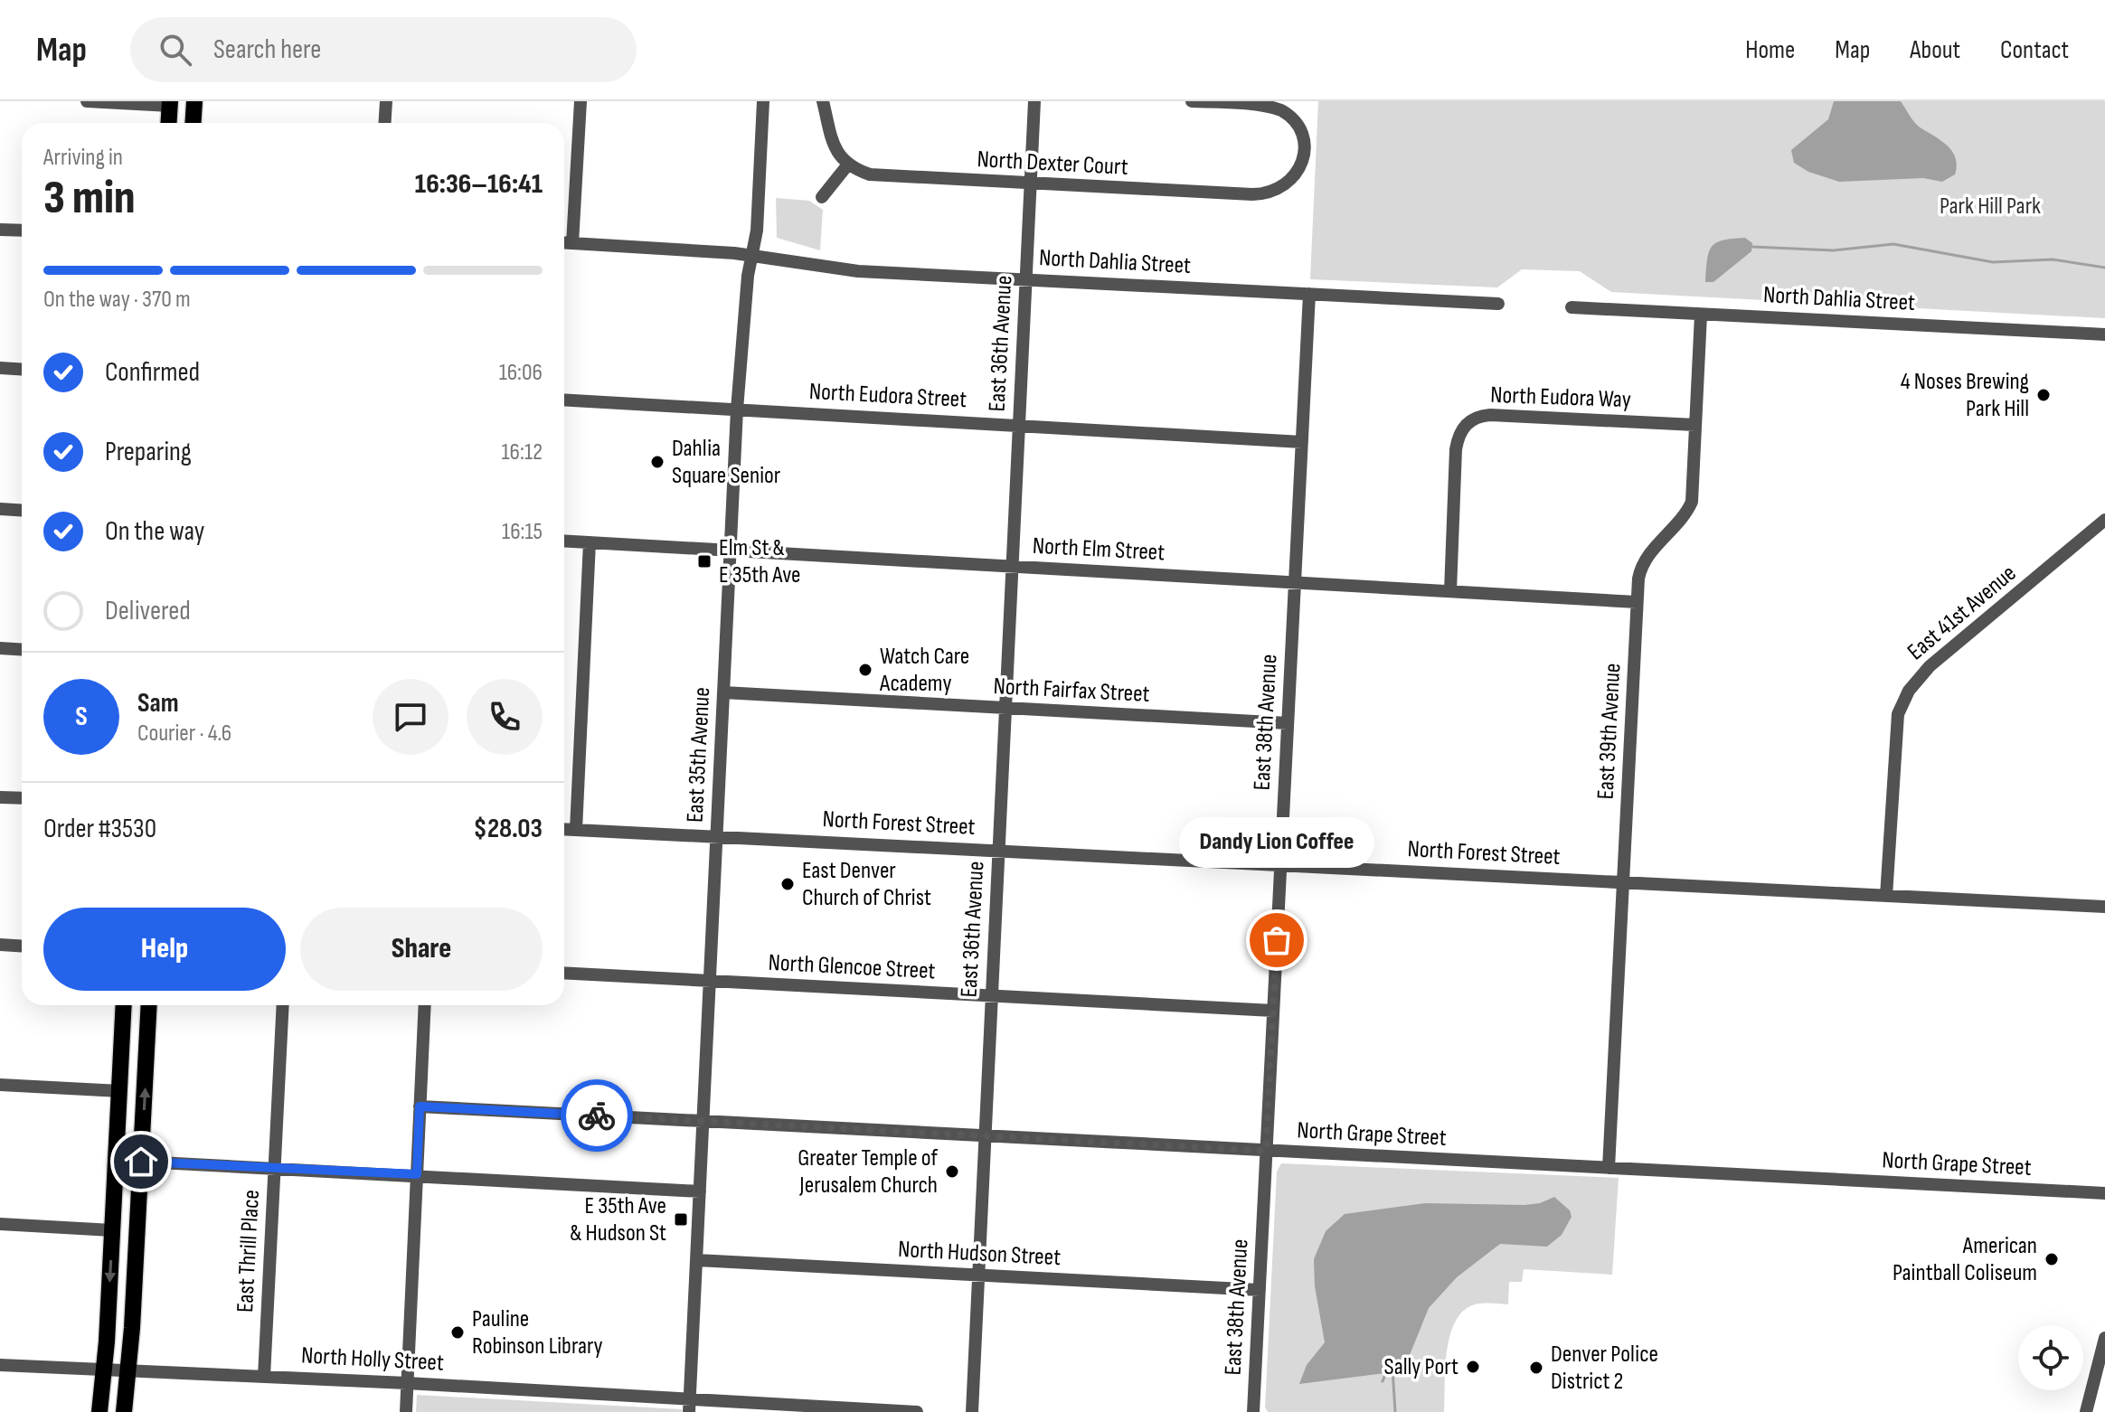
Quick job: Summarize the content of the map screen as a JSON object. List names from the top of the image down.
{
  "streets": {
    "street": [
      "North Dexter Court",
      "North Dahlia Street",
      "East 36th Avenue",
      "North Eudora Street",
      "North Eudora Way",
      "North Elm Street",
      "East 41st Avenue",
      "North Fairfax Street",
      "East 38th Avenue",
      "East 39th Avenue",
      "East 35th Avenue",
      "North Forest Street",
      "North Glencoe Street",
      "North Grape Street",
      "East Thrill Place",
      "North Hudson Street",
      "North Holly Street"
    ]
  },
  "crossings": [
    ["North Dexter Court", "East 36th Avenue"],
    ["North Dahlia Street", "East 36th Avenue"],
    ["North Dahlia Street", "East 38th Avenue"],
    ["North Dahlia Street", "East 39th Avenue"],
    ["North Dahlia Street", "East 35th Avenue"],
    ["East 36th Avenue", "North Eudora Street"],
    ["East 36th Avenue", "North Elm Street"],
    ["East 36th Avenue", "North Fairfax Street"],
    ["East 36th Avenue", "North Forest Street"],
    ["East 36th Avenue", "North Glencoe Street"],
    ["East 36th Avenue", "North Grape Street"],
    ["East 36th Avenue", "North Hudson Street"],
    ["North Eudora Street", "East 38th Avenue"],
    ["North Eudora Street", "East 35th Avenue"],
    ["North Eudora Way", "North Elm Street"],
    ["North Eudora Way", "East 39th Avenue"],
    ["North Elm Street", "East 38th Avenue"],
    ["North Elm Street", "East 39th Avenue"],
    ["North Elm Street", "East 35th Avenue"],
    ["East 41st Avenue", "North Forest Street"],
    ["North Fairfax Street", "East 38th Avenue"],
    ["North Fairfax Street", "East 35th Avenue"],
    ["East 38th Avenue", "North Forest Street"],
    ["East 38th Avenue", "North Glencoe Street"],
    ["East 38th Avenue", "North Grape Street"],
    ["East 38th Avenue", "North Hudson Street"],
    ["East 39th Avenue", "North Forest Street"],
    ["East 39th Avenue", "North Grape Street"],
    ["East 35th Avenue", "North Forest Street"],
    ["East 35th Avenue", "North Glencoe Street"],
    ["East 35th Avenue", "North Grape Street"],
    ["East 35th Avenue", "North Hudson Street"],
    ["East 35th Avenue", "North Holly Street"],
    ["East Thrill Place", "North Holly Street"]
  ],
  "parks": ["Park Hill Park"],
  "places": {
    "other": [
      "4 Noses Brewing Park Hill",
      "Dahlia Square Senior",
      "Watch Care Academy",
      "East Denver Church of Christ",
      "Dandy Lion Coffee",
      "Greater Temple of Jerusalem Church",
      "American Paintball Coliseum",
      "Pauline Robinson Library",
      "Sally Port",
      "Denver Police District 2"
    ],
    "transit": ["Elm St & E 35th Ave", "E 35th Ave & Hudson St"]
  },
  "page": {
    "header": "Map",
    "search": "Search here",
    "nav": [
      "Home",
      "Map",
      "About",
      "Contact"
    ],
    "heading": ["3 min", "Arriving in", "16:36–16:41"],
    "panel": [
      "Sam",
      "Courier · 4.6",
      "Order #3530",
      "$28.03"
    ],
    "bar": "On the way · 370 m",
    "list": [
      ["Confirmed", "16:06"],
      ["Preparing", "16:12"],
      ["On the way", "16:15"],
      "Delivered"
    ],
    "round": "S",
    "bubble": "Dandy Lion Coffee",
    "buttons": ["Help", "Share"]
  }
}
